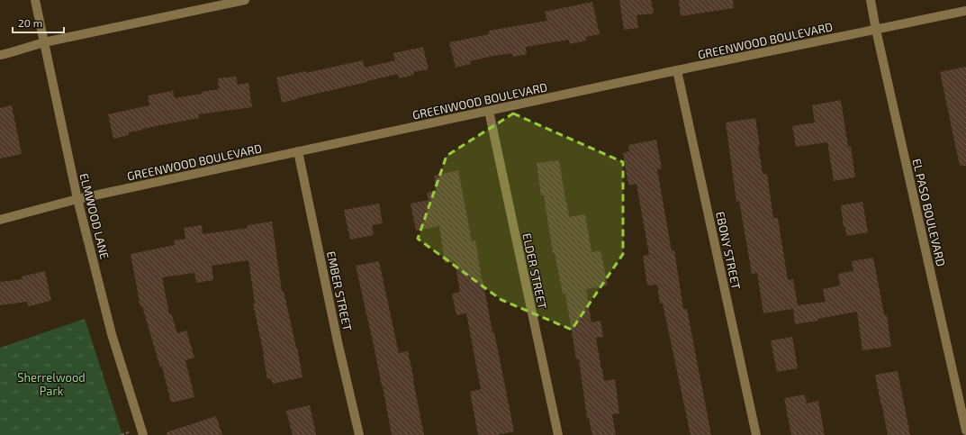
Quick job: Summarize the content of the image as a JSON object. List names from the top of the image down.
{
  "streets": {
    "street": [
      "GREENWOOD BOULEVARD",
      "EL PASO BOULEVARD",
      "ELMWOOD LANE",
      "EBONY STREET",
      "ELDER STREET",
      "EMBER STREET"
    ]
  },
  "crossings": [
    ["GREENWOOD BOULEVARD", "EL PASO BOULEVARD"],
    ["GREENWOOD BOULEVARD", "ELMWOOD LANE"],
    ["GREENWOOD BOULEVARD", "EBONY STREET"],
    ["GREENWOOD BOULEVARD", "ELDER STREET"],
    ["GREENWOOD BOULEVARD", "EMBER STREET"]
  ],
  "parks": ["Sherrelwood Park"],
  "scale_bar": "20 m"
}
